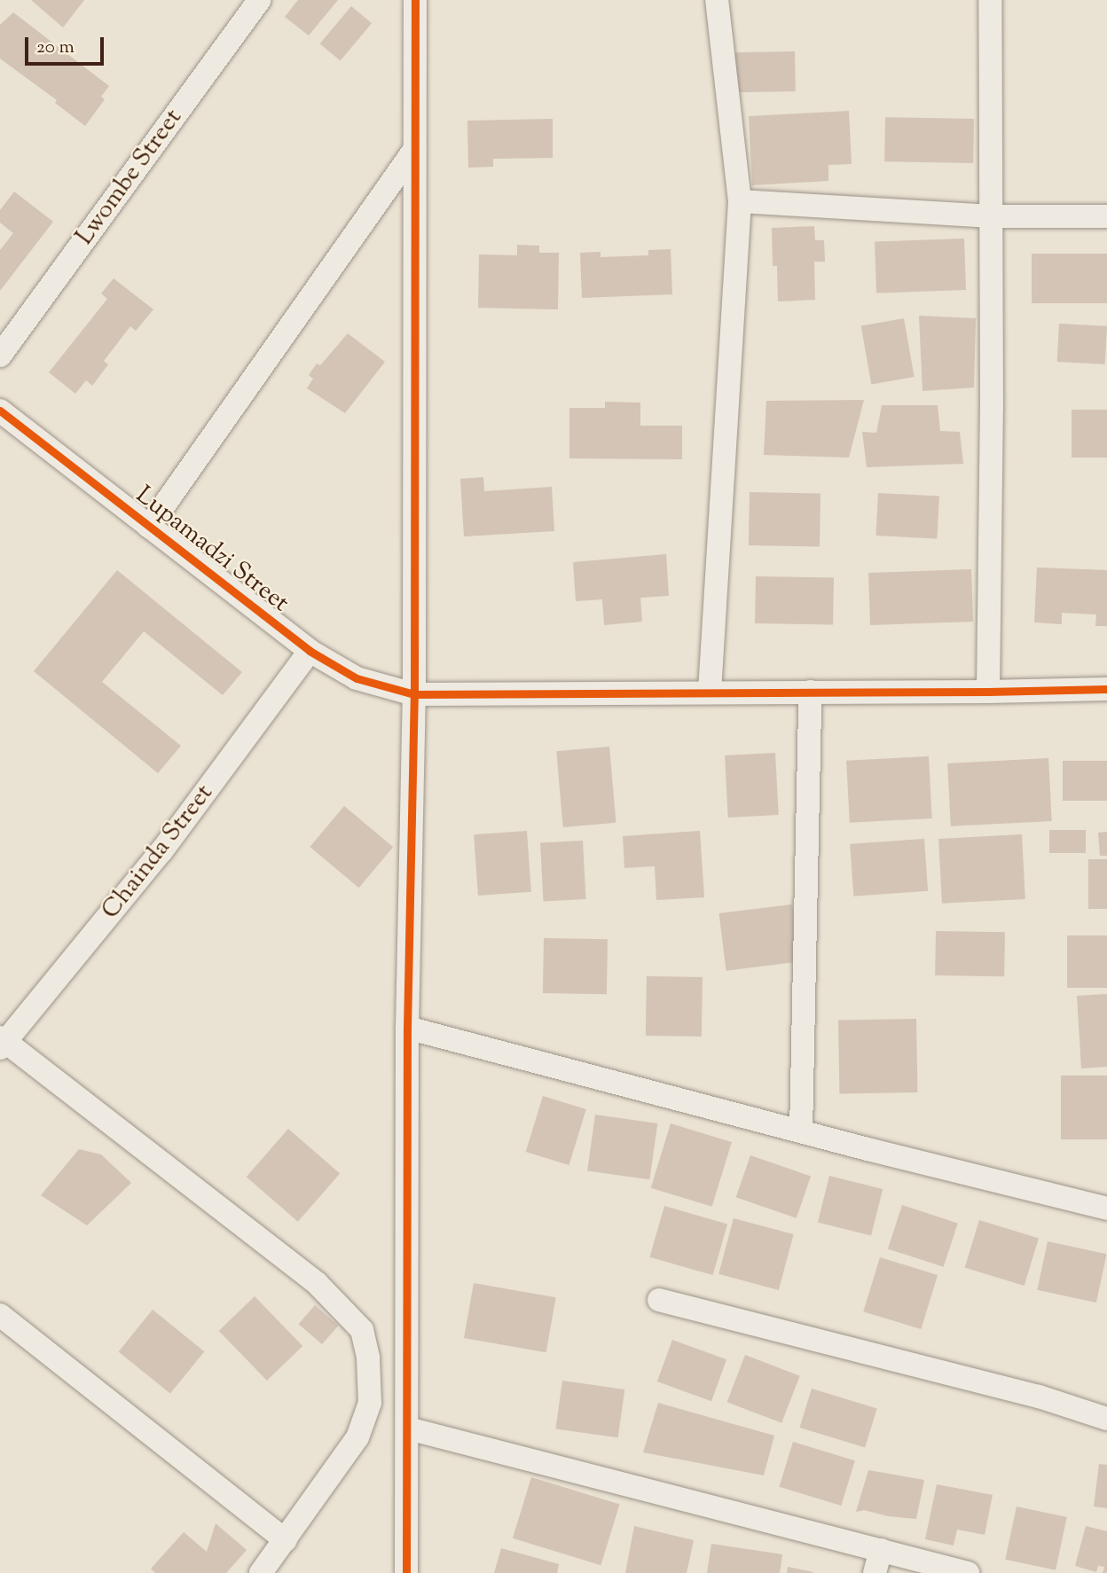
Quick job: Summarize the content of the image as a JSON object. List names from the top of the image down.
{
  "streets": {
    "street": ["Lwombe Street", "Lupamadzi Street", "Chainda Street"]
  },
  "crossings": [
    ["Lupamadzi Street", "Chainda Street"]
  ],
  "scale_bar": "20 m"
}
